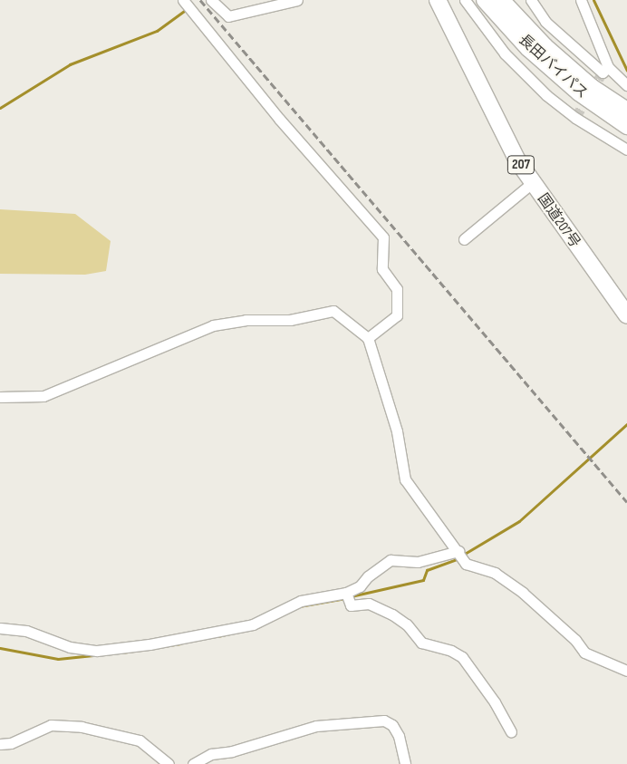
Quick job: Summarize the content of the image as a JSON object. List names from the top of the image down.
{
  "streets": {
    "highway": ["長田バイパス", "207", "国道207号"]
  }
}
